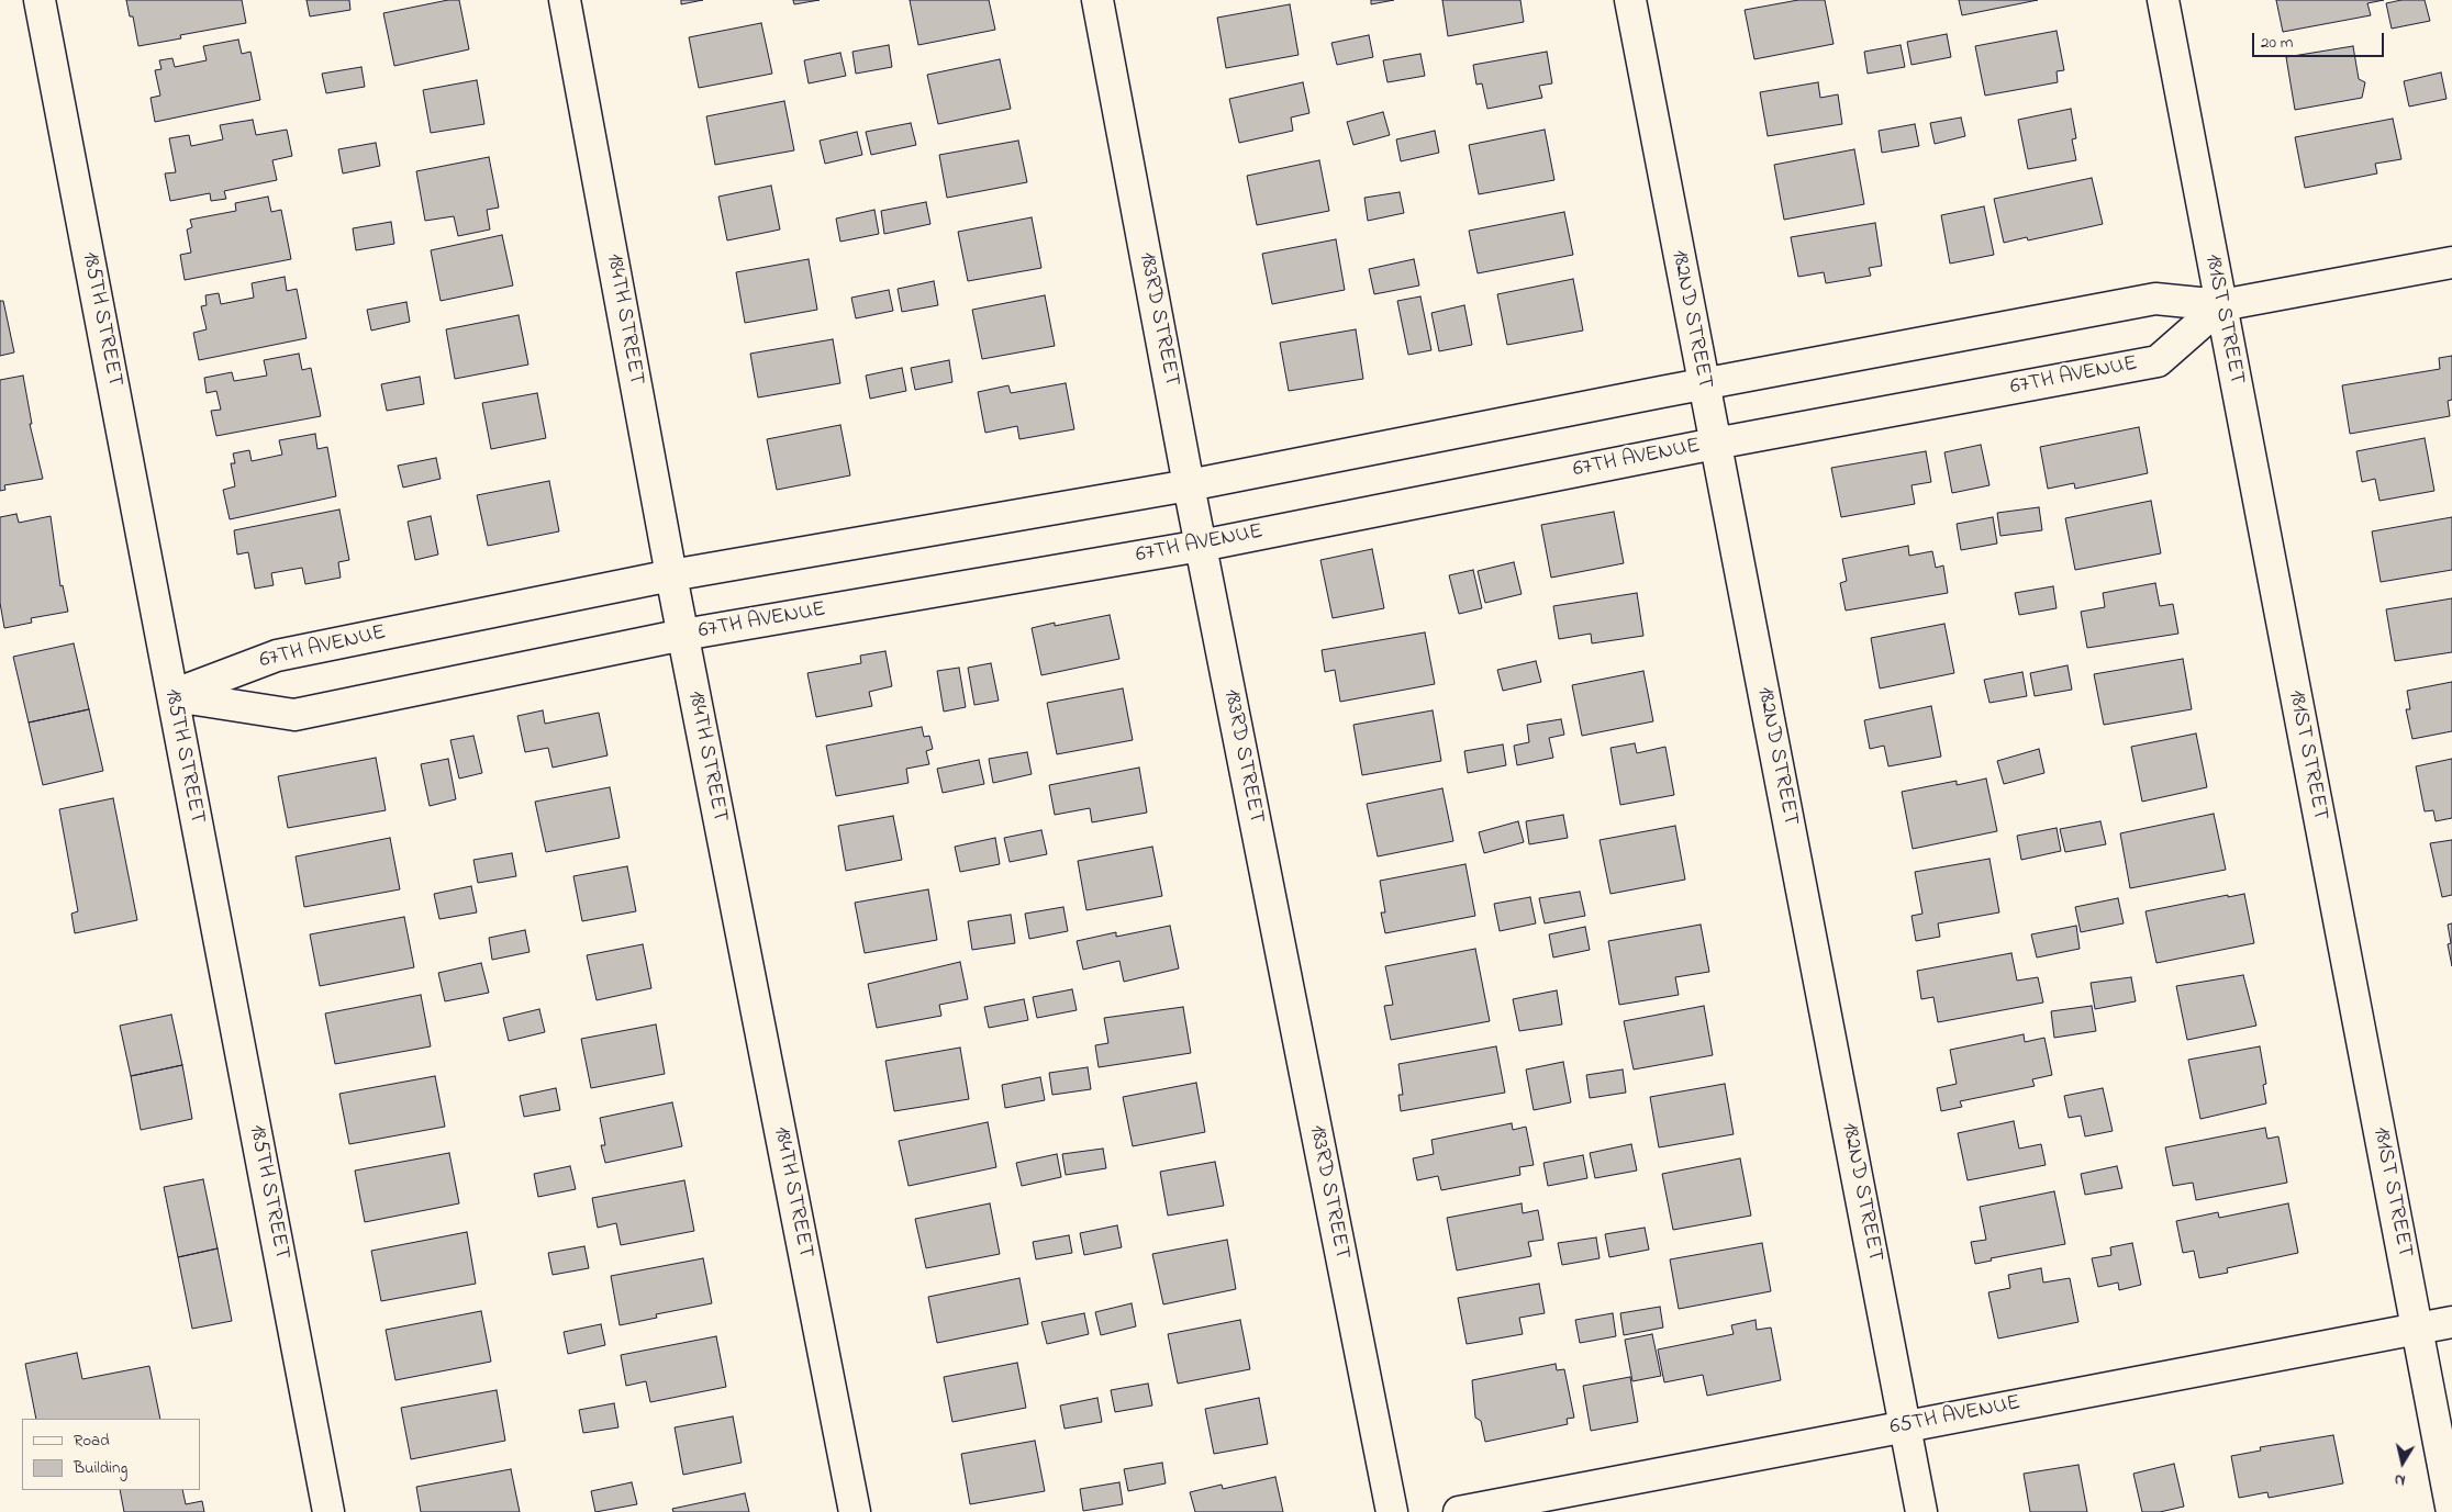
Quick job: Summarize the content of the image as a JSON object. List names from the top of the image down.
{
  "streets": {
    "street": [
      "185TH STREET",
      "184TH STREET",
      "183RD STREET",
      "182ND STREET",
      "181ST STREET",
      "67TH AVENUE",
      "65TH AVENUE"
    ]
  },
  "crossings": [
    ["185TH STREET", "67TH AVENUE"],
    ["184TH STREET", "67TH AVENUE"],
    ["183RD STREET", "67TH AVENUE"],
    ["182ND STREET", "67TH AVENUE"],
    ["182ND STREET", "65TH AVENUE"],
    ["181ST STREET", "67TH AVENUE"],
    ["181ST STREET", "65TH AVENUE"]
  ],
  "legend": ["Road", "Building"],
  "scale_bar": "20 m",
  "north": "bottom"
}
